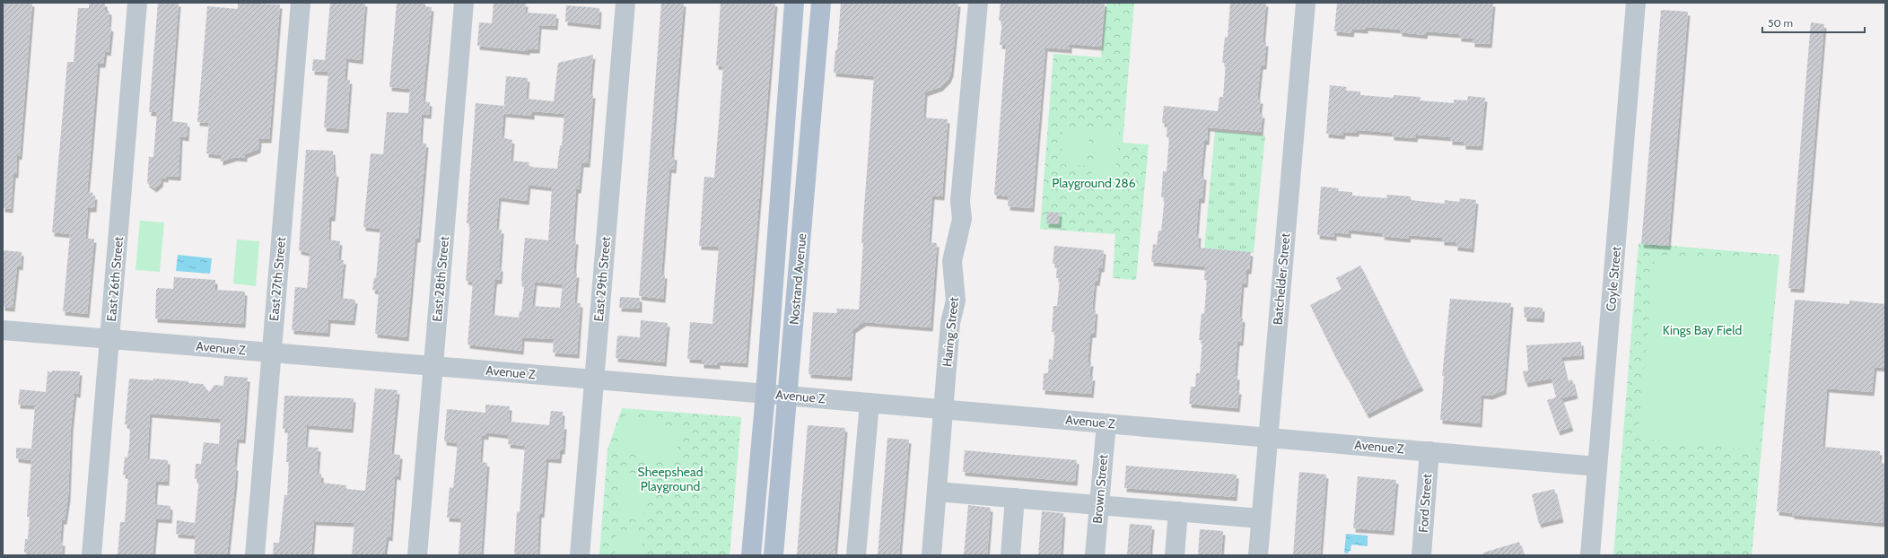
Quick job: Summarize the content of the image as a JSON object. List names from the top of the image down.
{
  "streets": {
    "main road": ["Nostrand Avenue"],
    "street": [
      "East 26th Street",
      "East 27th Street",
      "East 28th Street",
      "East 29th Street",
      "Batchelder Street",
      "Coyle Street",
      "Haring Street",
      "Avenue Z",
      "Brown Street",
      "Ford Street"
    ]
  },
  "crossings": [
    ["East 26th Street", "Avenue Z"],
    ["East 27th Street", "Avenue Z"],
    ["East 28th Street", "Avenue Z"],
    ["East 29th Street", "Avenue Z"],
    ["Nostrand Avenue", "Avenue Z"],
    ["Batchelder Street", "Avenue Z"],
    ["Coyle Street", "Avenue Z"],
    ["Haring Street", "Avenue Z"],
    ["Avenue Z", "Brown Street"],
    ["Avenue Z", "Ford Street"]
  ],
  "parks": ["Playground 286", "Kings Bay Field", "Sheepshead Playground"],
  "scale_bar": "50 m"
}
